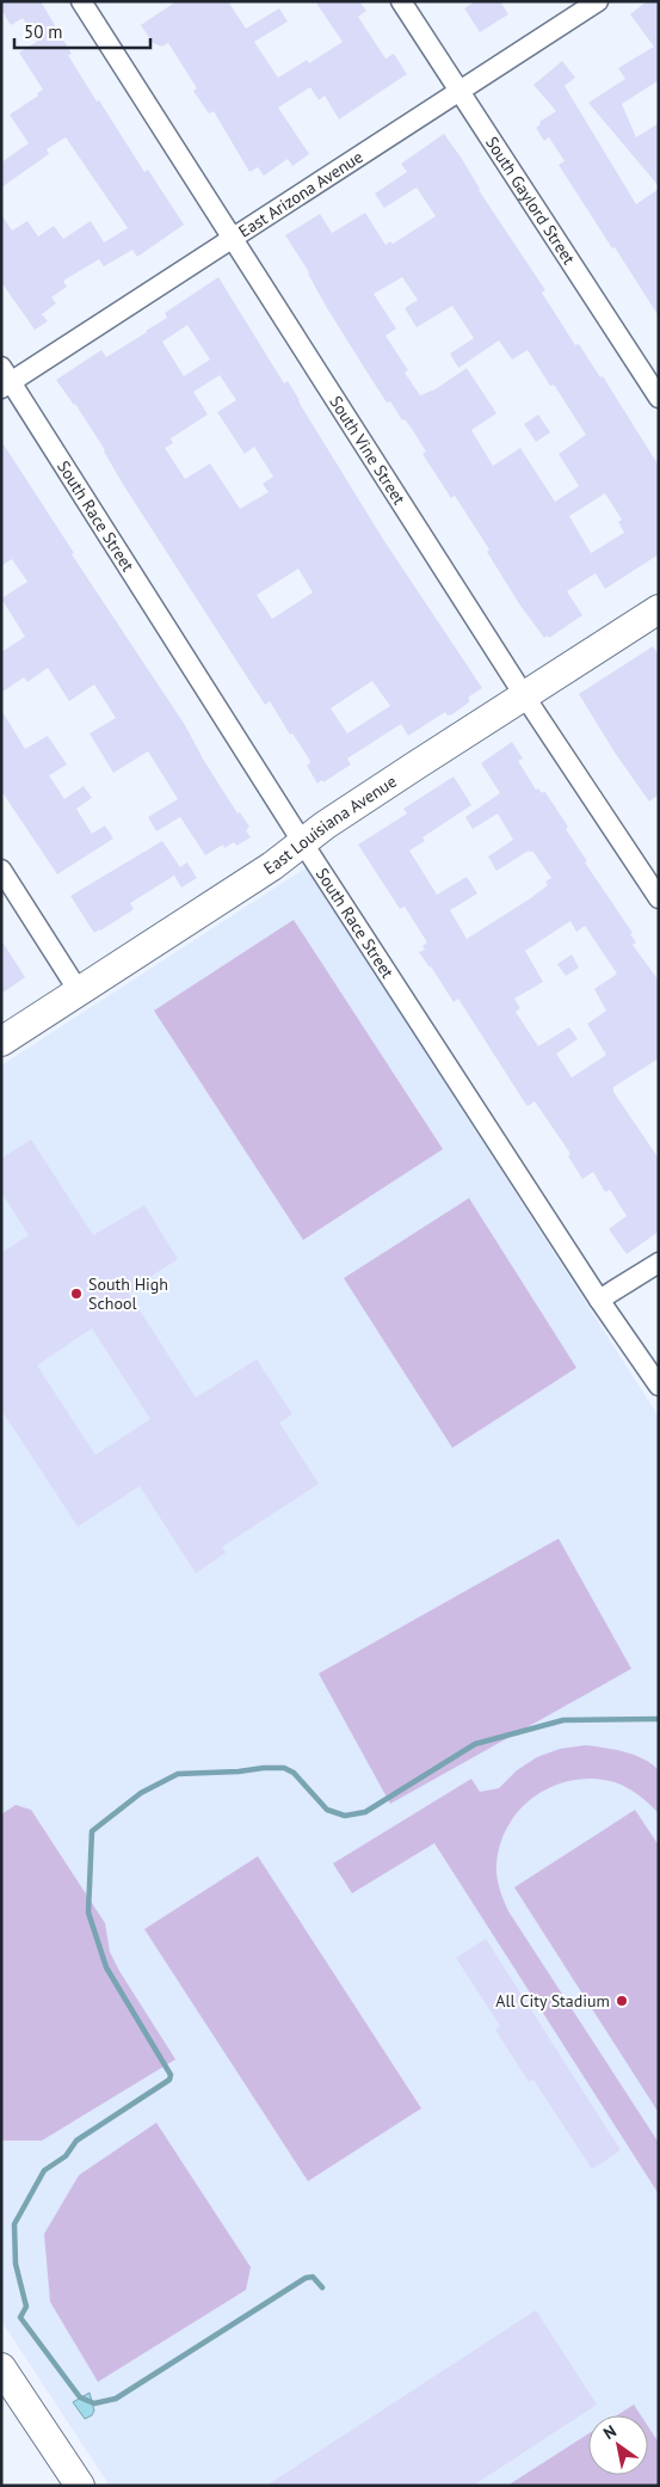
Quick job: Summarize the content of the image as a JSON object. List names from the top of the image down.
{
  "streets": {
    "street": [
      "East Arizona Avenue",
      "South Gaylord Street",
      "South Vine Street",
      "South Race Street",
      "East Louisiana Avenue"
    ]
  },
  "crossings": [
    ["East Arizona Avenue", "South Gaylord Street"],
    ["East Arizona Avenue", "South Vine Street"],
    ["East Arizona Avenue", "South Race Street"],
    ["South Vine Street", "East Louisiana Avenue"],
    ["South Race Street", "East Louisiana Avenue"]
  ],
  "places": ["South High School", "All City Stadium"],
  "scale_bar": "50 m",
  "north": "top left"
}
